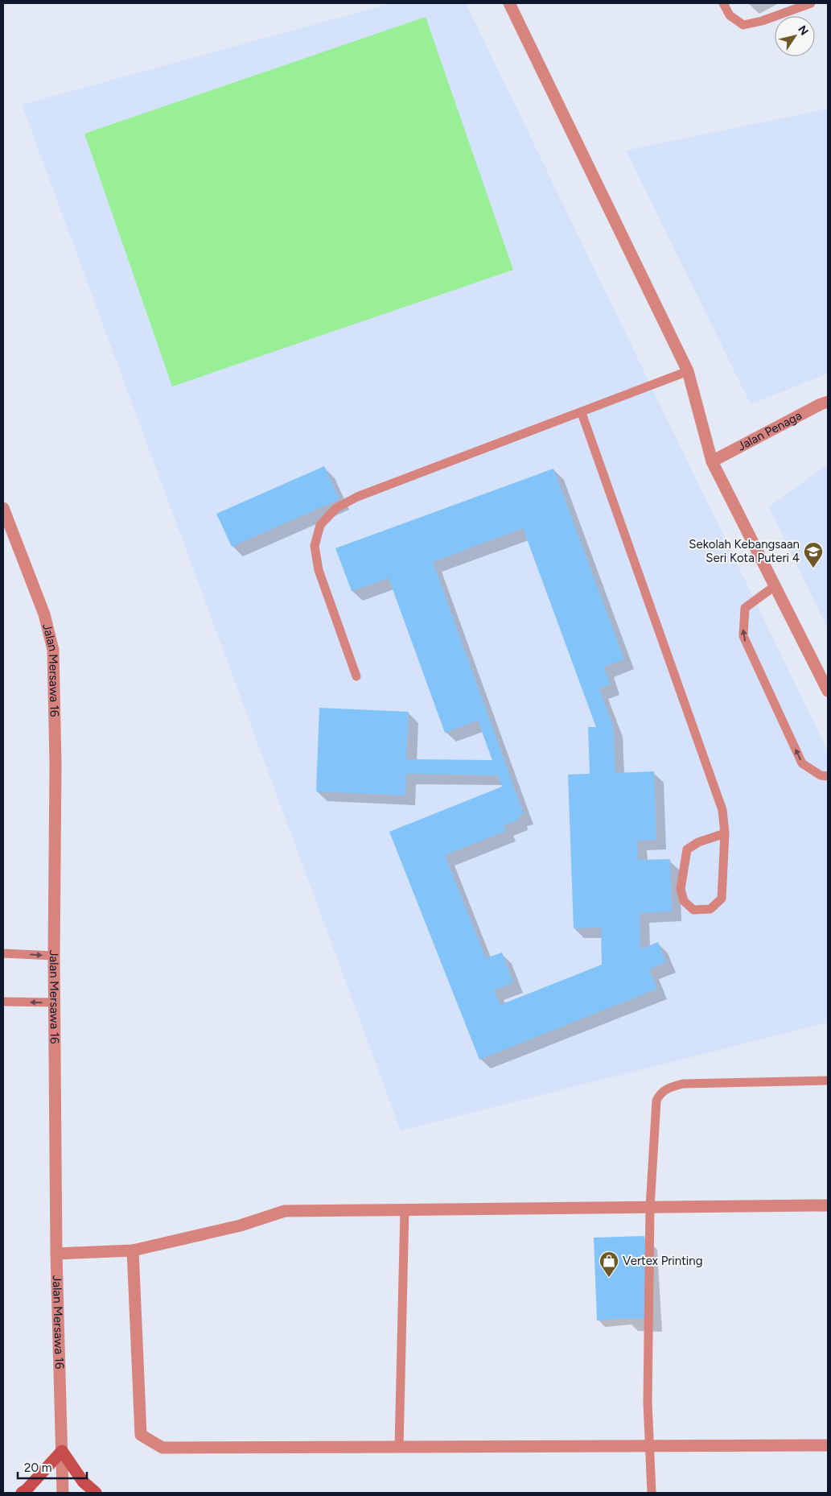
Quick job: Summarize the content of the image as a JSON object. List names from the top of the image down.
{
  "streets": {
    "street": ["Jalan Penaga", "Jalan Mersawa 16"]
  },
  "places": {
    "school or university": ["Sekolah Kebangsaan Seri Kota Puteri 4"],
    "shop": ["Vertex Printing"]
  },
  "scale_bar": "20 m",
  "north": "top right"
}
